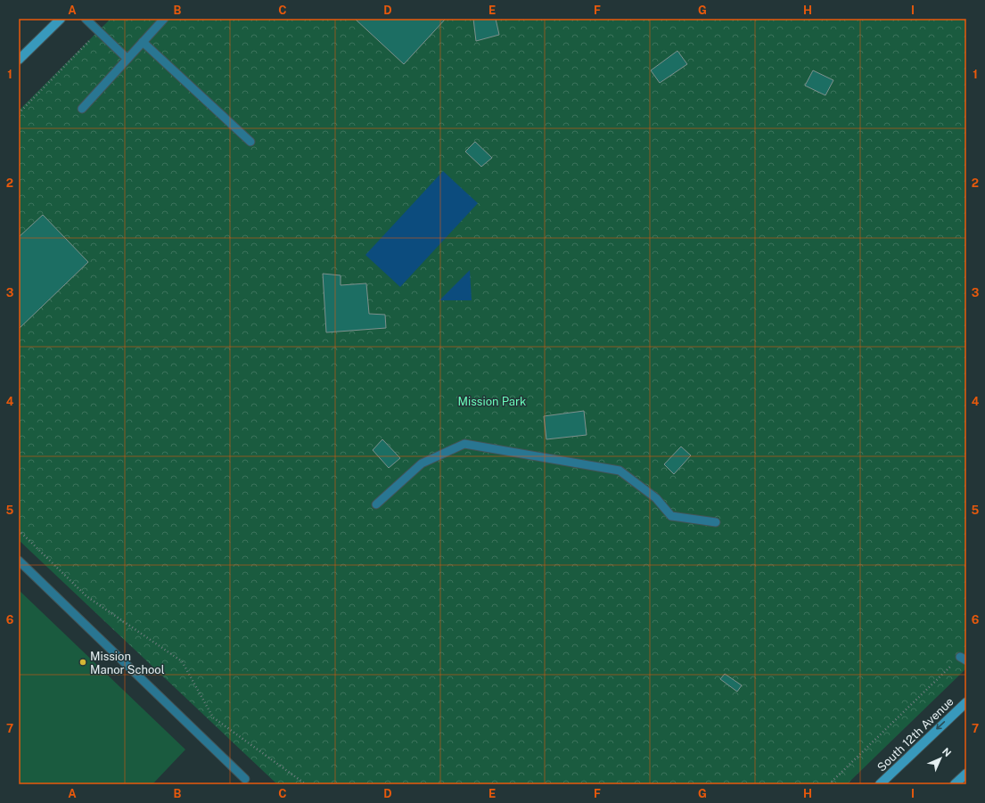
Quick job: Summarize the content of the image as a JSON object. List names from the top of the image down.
{
  "streets": {
    "main road": ["South 12th Avenue"]
  },
  "one_way": ["South 12th Avenue"],
  "parks": ["Mission Park"],
  "places": ["Mission Manor School"],
  "north": "top right",
  "grid": {
    "columns": [
      "A",
      "B",
      "C",
      "D",
      "E",
      "F",
      "G",
      "H",
      "I"
    ],
    "rows": [
      "1",
      "2",
      "3",
      "4",
      "5",
      "6",
      "7"
    ]
  }
}
